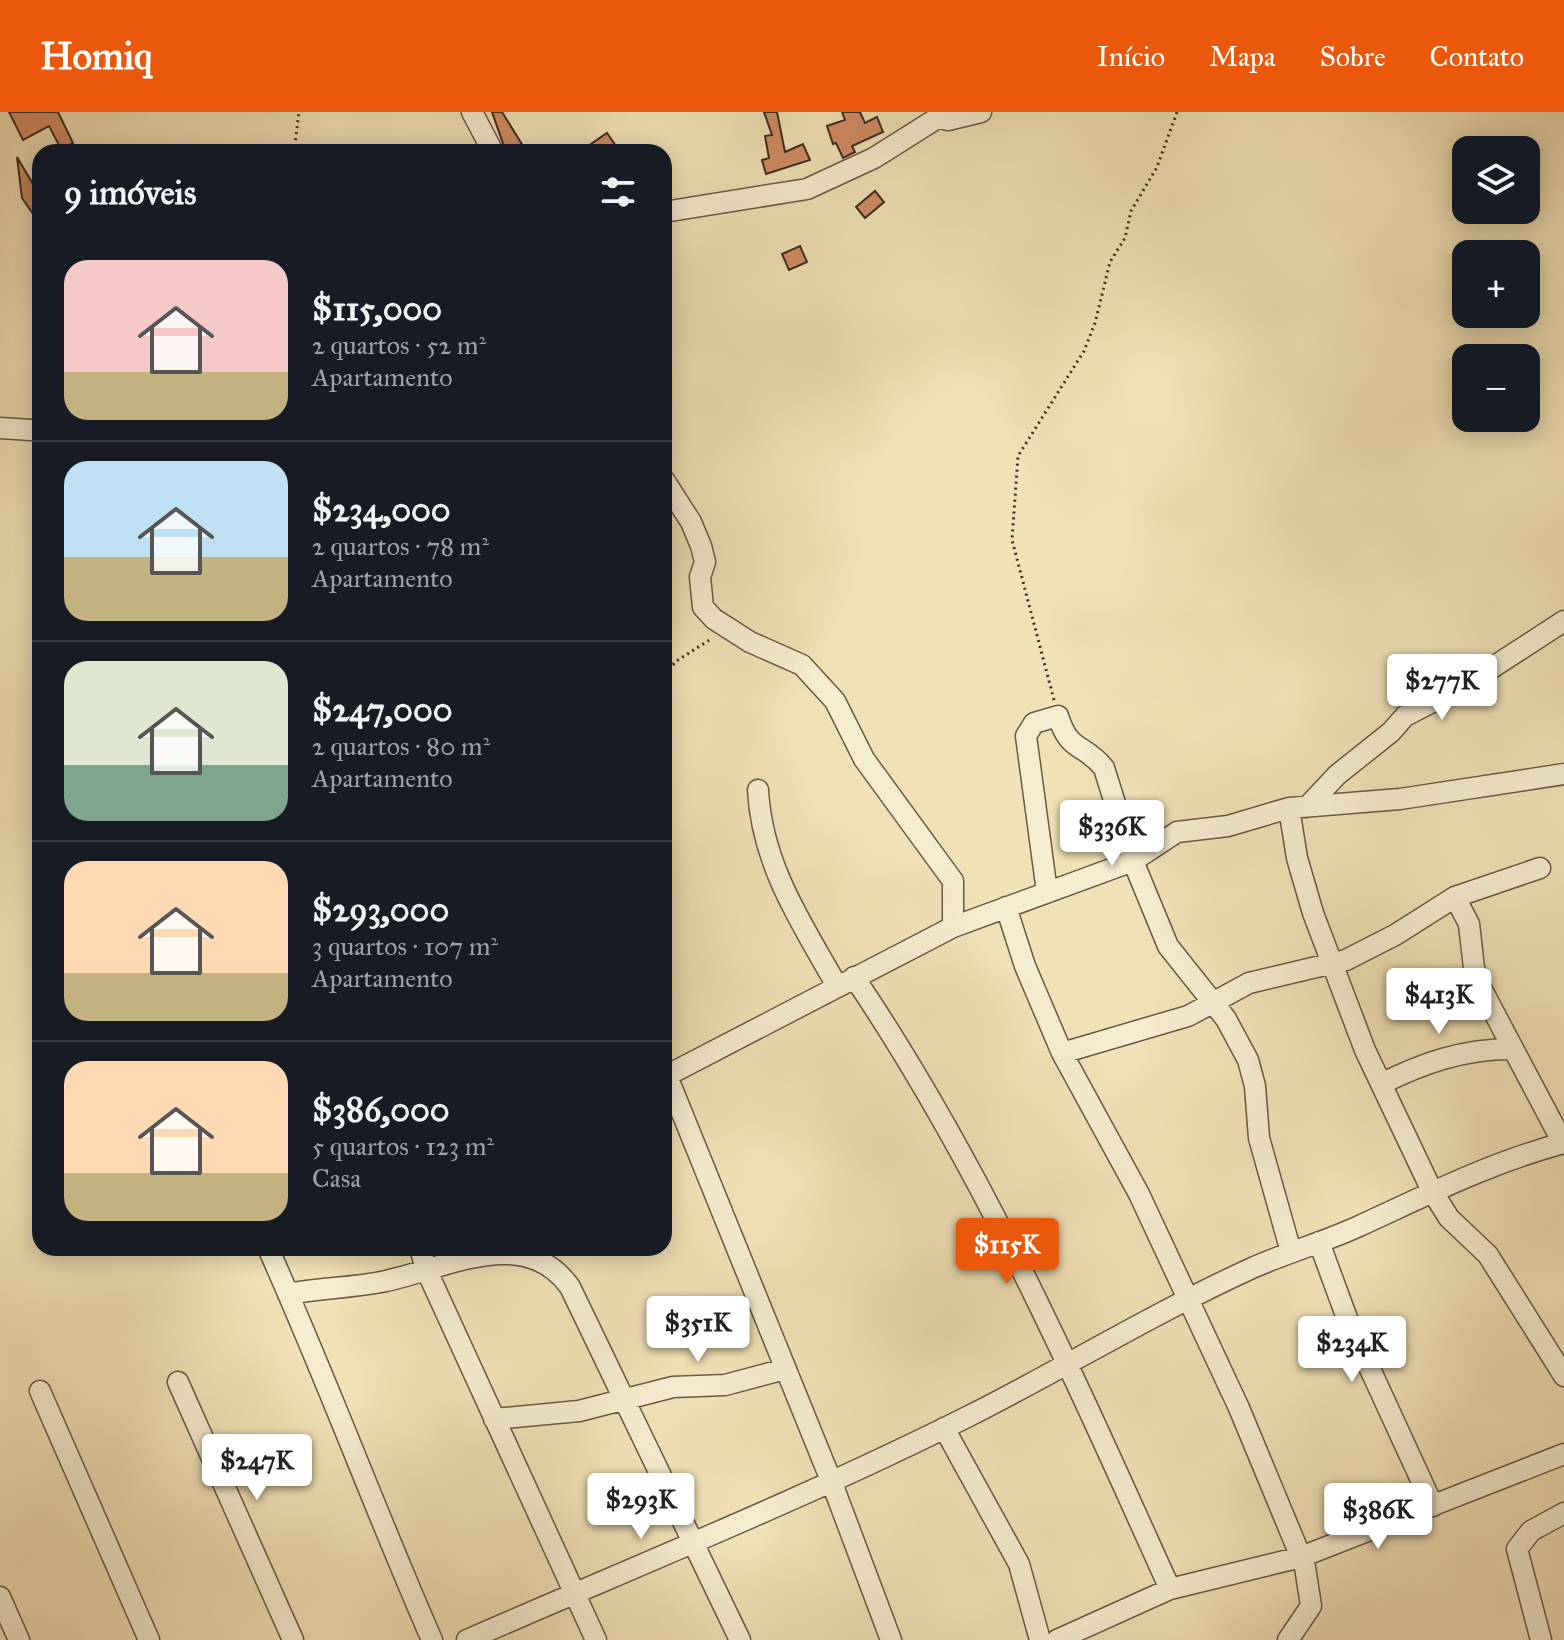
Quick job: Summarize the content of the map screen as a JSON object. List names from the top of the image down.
{
  "page": {
    "header": "Homiq",
    "nav": [
      "Início",
      "Mapa",
      "Sobre",
      "Contato"
    ],
    "map_buttons": ["+", "−"],
    "heading": "9 imóveis",
    "list": [
      {
        "name": "$115,000",
        "note": "2 quartos · 52 m² · Apartamento"
      },
      {
        "name": "$234,000",
        "note": "2 quartos · 78 m² · Apartamento"
      },
      {
        "name": "$247,000",
        "note": "2 quartos · 80 m² · Apartamento"
      },
      {
        "name": "$293,000",
        "note": "3 quartos · 107 m² · Apartamento"
      },
      {
        "name": "$386,000",
        "note": "5 quartos · 123 m² · Casa"
      }
    ],
    "price": [
      "$277K",
      "$336K",
      "$413K",
      "$115K",
      "$351K",
      "$234K",
      "$247K",
      "$293K",
      "$386K"
    ]
  }
}
